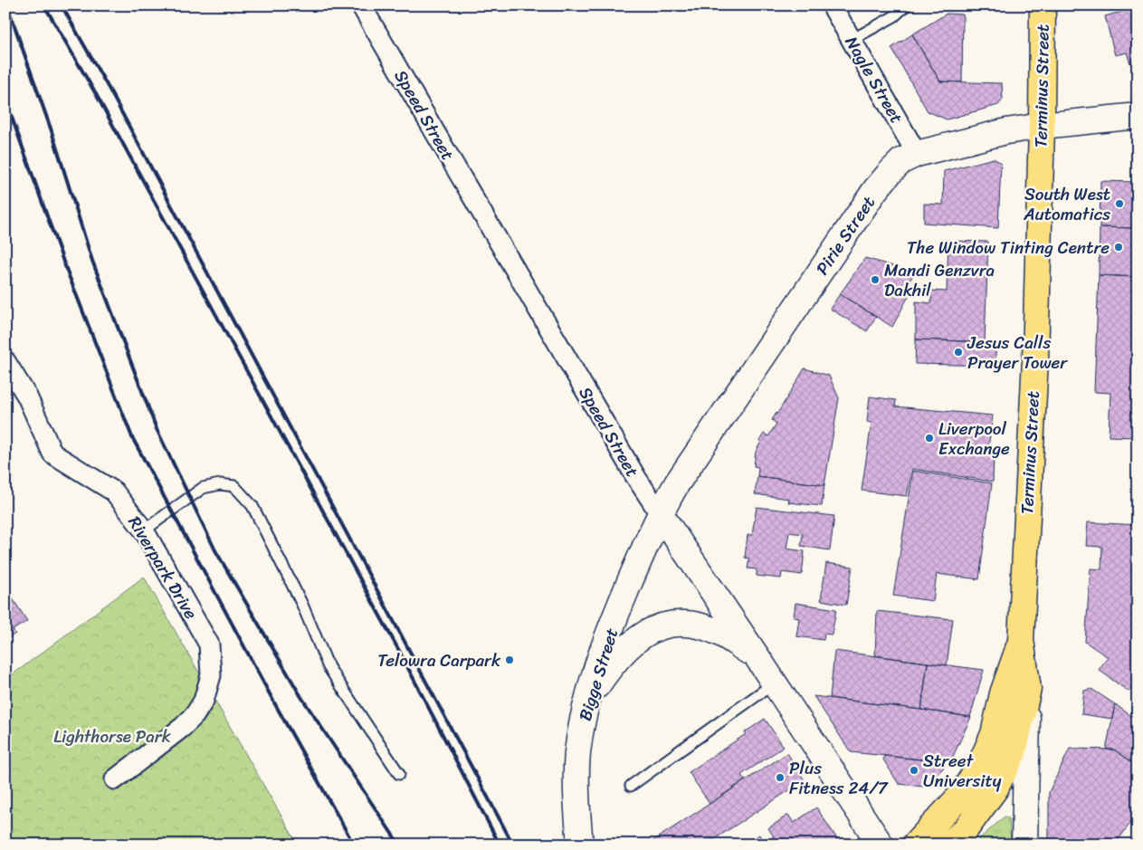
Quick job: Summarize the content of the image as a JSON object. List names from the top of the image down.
{
  "streets": {
    "highway": ["Terminus Street"],
    "street": [
      "Nagle Street",
      "Speed Street",
      "Pirie Street",
      "Riverpark Drive",
      "Bigge Street"
    ]
  },
  "crossings": [
    ["Nagle Street", "Pirie Street"],
    ["Terminus Street", "Pirie Street"],
    ["Speed Street", "Pirie Street"],
    ["Speed Street", "Bigge Street"],
    ["Pirie Street", "Bigge Street"]
  ],
  "parks": ["Lighthorse Park"],
  "places": [
    "South West Automatics",
    "The Window Tinting Centre",
    "Mandi Genzvra Dakhil",
    "Jesus Calls Prayer Tower",
    "Liverpool Exchange",
    "Telowra Carpark",
    "Street University",
    "Plus Fitness 24/7"
  ]
}
